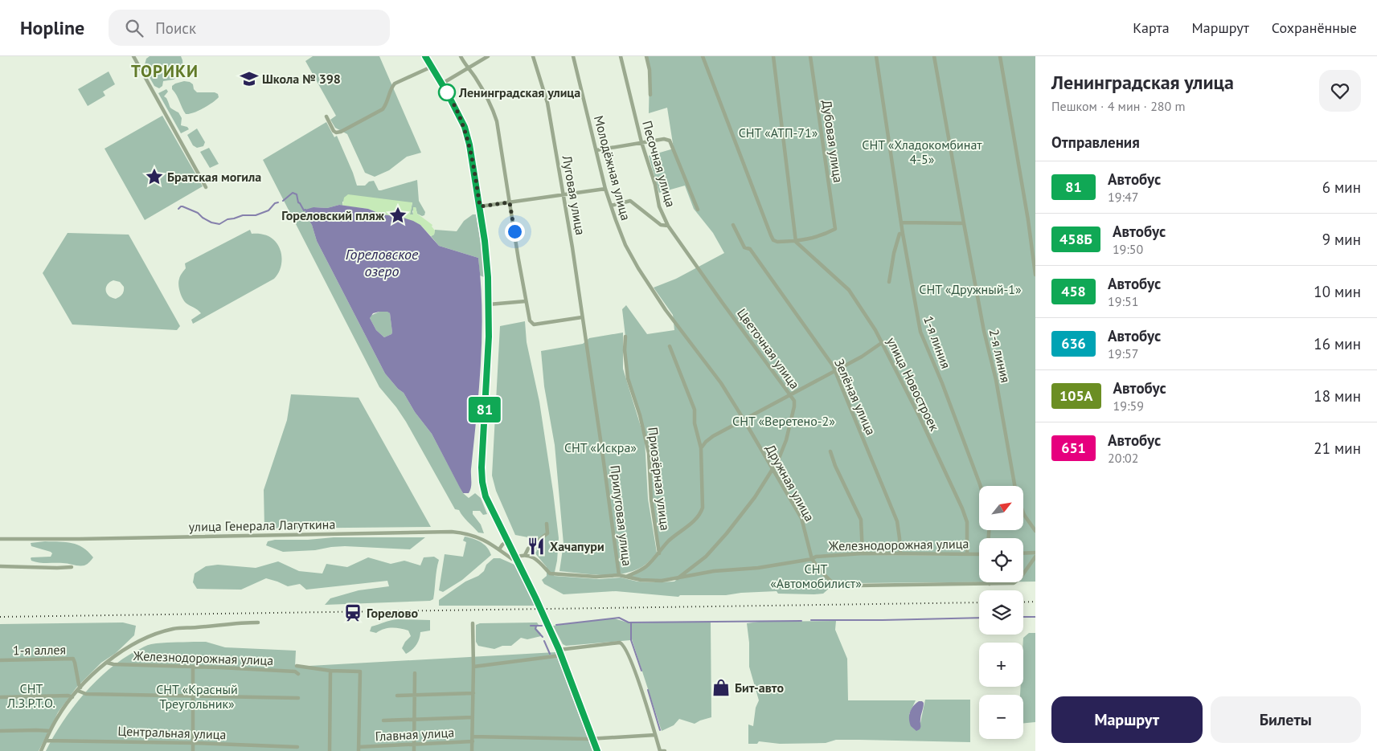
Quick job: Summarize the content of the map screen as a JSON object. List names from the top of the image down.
{
  "streets": {
    "street": [
      "Дубовая улица",
      "Песочная улица",
      "Молодёжная улица",
      "Луговая улица",
      "1-я линия",
      "Цветочная улица",
      "2-я линия",
      "улица Новостроек",
      "Зелёная улица",
      "Приозёрная улица",
      "Дружная улица",
      "Прилуговая улица",
      "улица Генерала Лагуткина",
      "Железнодорожная улица",
      "1-я аллея",
      "Центральная улица",
      "Главная улица"
    ]
  },
  "crossings": [
    ["Дубовая улица", "улица Новостроек"],
    ["Песочная улица", "Цветочная улица"],
    ["Молодёжная улица", "Дружная улица"],
    ["Луговая улица", "Прилуговая улица"],
    ["Цветочная улица", "Дружная улица"],
    ["Цветочная улица", "Железнодорожная улица"],
    ["улица Новостроек", "Железнодорожная улица"],
    ["Зелёная улица", "Железнодорожная улица"],
    ["Дружная улица", "Железнодорожная улица"],
    ["Прилуговая улица", "Железнодорожная улица"]
  ],
  "districts": ["ТОРИКИ"],
  "water": ["Гореловское озеро"],
  "parks": [
    "СНТ «АТП-71»",
    "СНТ «Хладокомбинат 4-5»",
    "СНТ «Дружный-1»",
    "СНТ «Веретено-2»",
    "СНТ «Искра»",
    "СНТ «Автомобилист»",
    "СНТ Л.З.Р.Т.О.",
    "СНТ «Красный Треугольник»"
  ],
  "places": {
    "school or university": ["Школа № 398"],
    "other": ["Ленинградская улица"],
    "place": ["Братская могила", "Гореловский пляж"],
    "restaurant": ["Хачапури"],
    "station": ["Горелово"],
    "shop": ["Бит-авто"]
  },
  "lines": ["bus line 81"],
  "north": "top right",
  "page": {
    "header": "Hopline",
    "search": "Поиск",
    "nav": ["Карта", "Маршрут", "Сохранённые"],
    "on_map": "81",
    "heading": [
      ["Ленинградская улица", "Пешком · 4 мин · 280 m"],
      "Отправления"
    ],
    "list": [
      {
        "mark": "81",
        "name": "Автобус",
        "note": "19:47",
        "value": "6 мин"
      },
      {
        "mark": "458Б",
        "name": "Автобус",
        "note": "19:50",
        "value": "9 мин"
      },
      {
        "mark": "458",
        "name": "Автобус",
        "note": "19:51",
        "value": "10 мин"
      },
      {
        "mark": "636",
        "name": "Автобус",
        "note": "19:57",
        "value": "16 мин"
      },
      {
        "mark": "105А",
        "name": "Автобус",
        "note": "19:59",
        "value": "18 мин"
      },
      {
        "mark": "651",
        "name": "Автобус",
        "note": "20:02",
        "value": "21 мин"
      }
    ],
    "map_buttons": ["+", "−"],
    "buttons": ["Маршрут", "Билеты"]
  }
}
